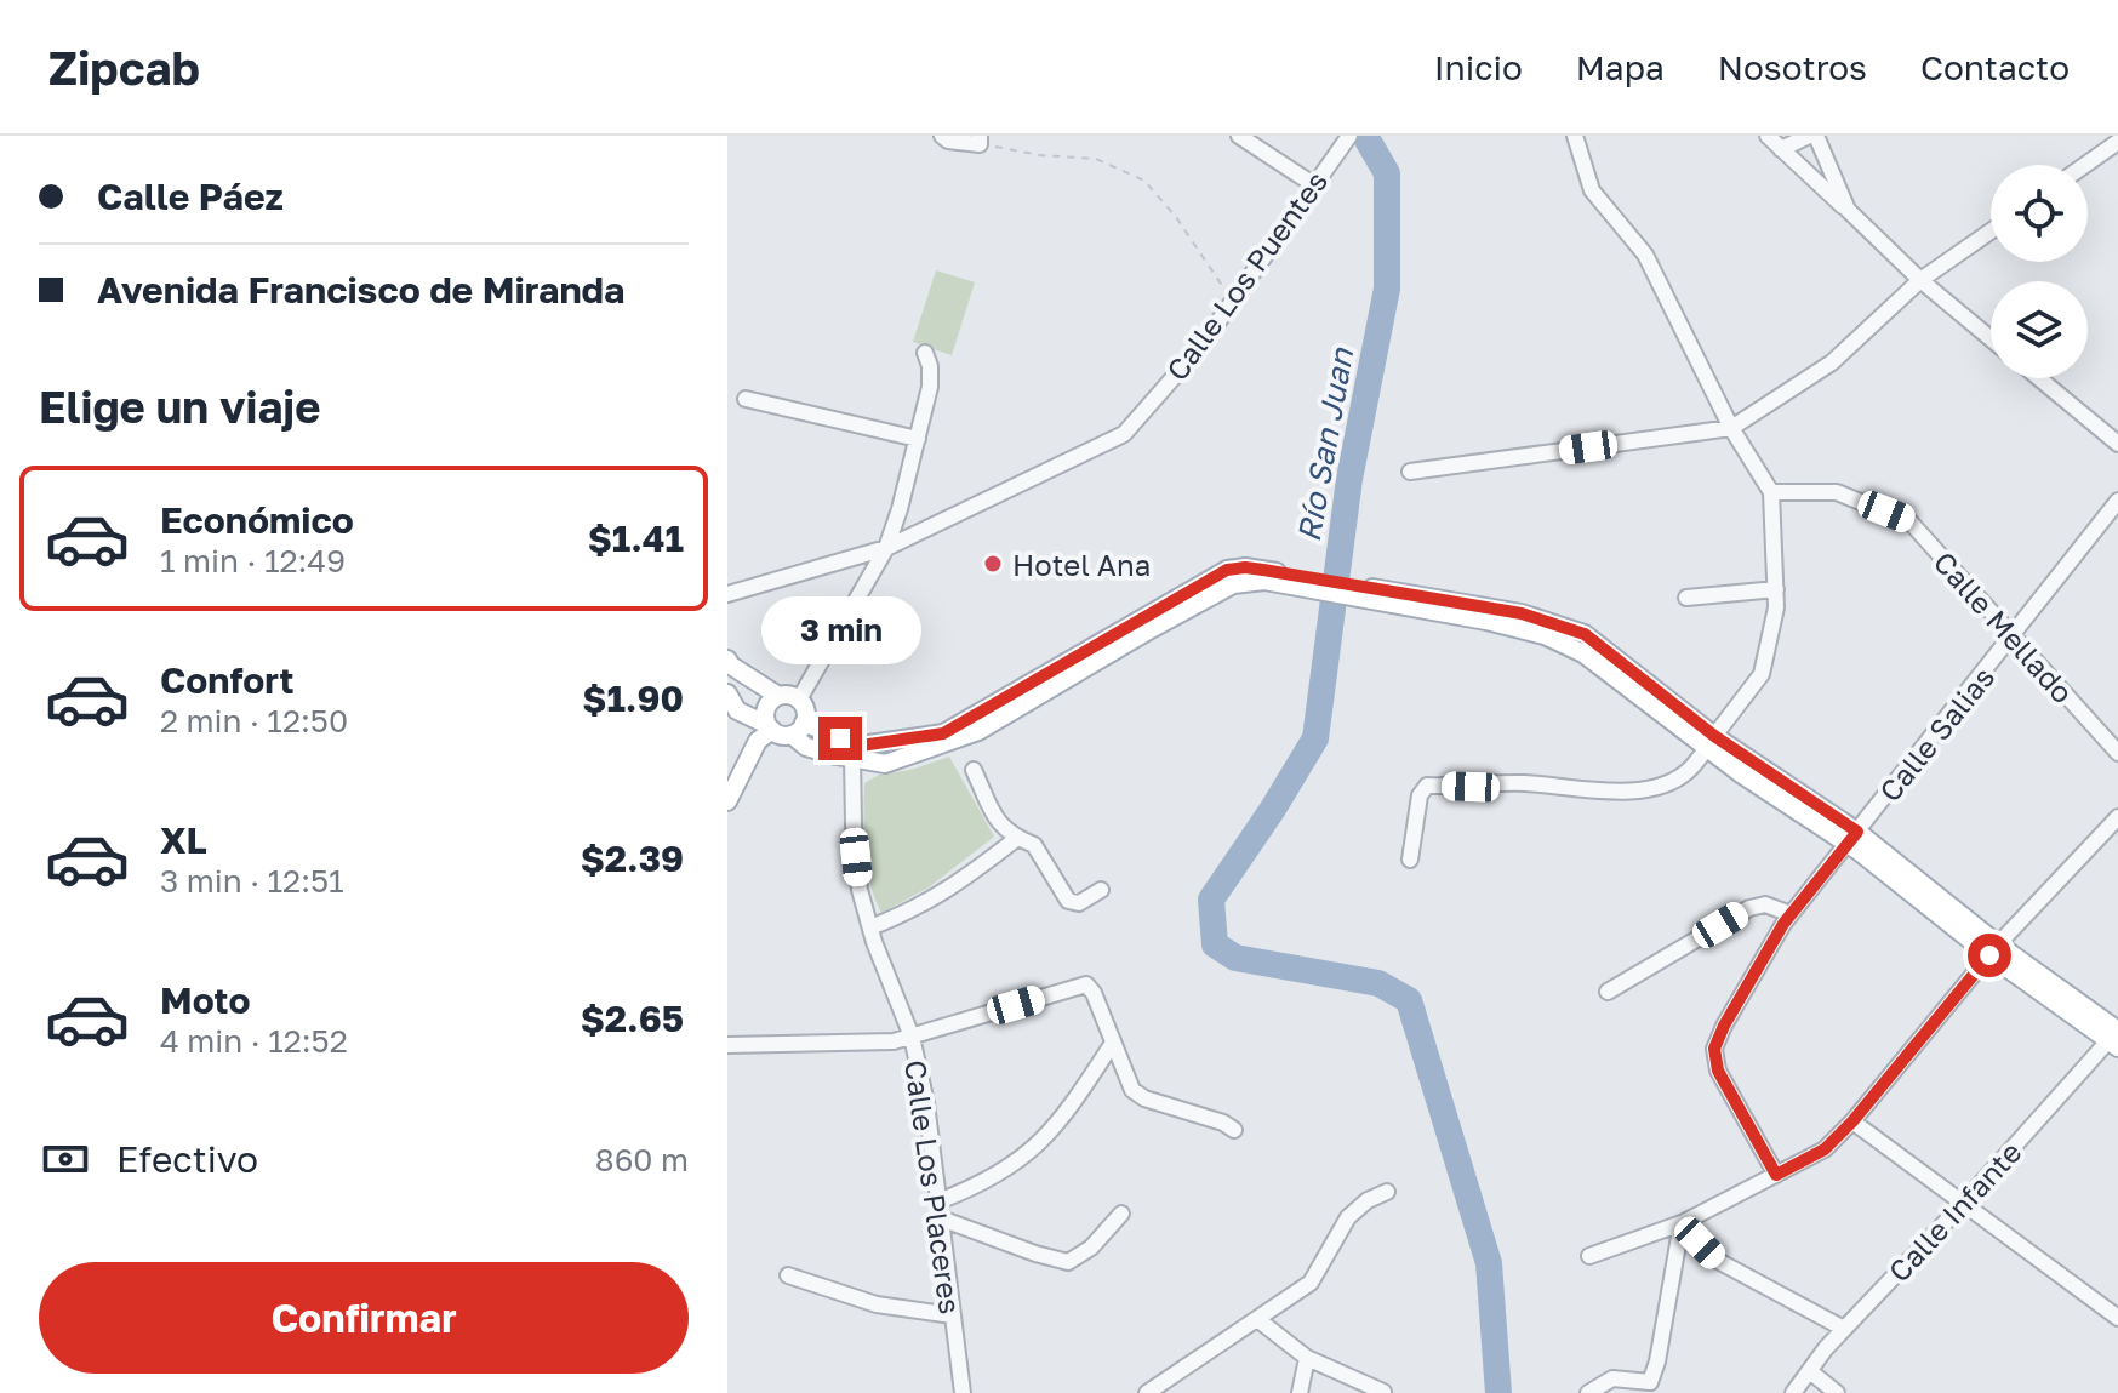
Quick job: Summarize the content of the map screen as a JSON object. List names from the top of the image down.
{
  "streets": {
    "street": [
      "Calle Los Puentes",
      "Calle Mellado",
      "Calle Salias",
      "Calle Los Placeres",
      "Calle Infante"
    ]
  },
  "crossings": [
    ["Calle Mellado", "Calle Salias"]
  ],
  "water": ["Río San Juan"],
  "places": ["Hotel Ana"],
  "page": {
    "header": "Zipcab",
    "nav": [
      "Inicio",
      "Mapa",
      "Nosotros",
      "Contacto"
    ],
    "banner": ["Calle Páez", "Avenida Francisco de Miranda"],
    "heading": "Elige un viaje",
    "list": [
      {
        "name": "Económico",
        "note": "1 min · 12:49",
        "value": "$1.41"
      },
      {
        "name": "Confort",
        "note": "2 min · 12:50",
        "value": "$1.90"
      },
      {
        "name": "XL",
        "note": "3 min · 12:51",
        "value": "$2.39"
      },
      {
        "name": "Moto",
        "note": "4 min · 12:52",
        "value": "$2.65"
      }
    ],
    "bubble": "3 min",
    "pay": ["Efectivo", "860 m"],
    "buttons": "Confirmar"
  }
}
